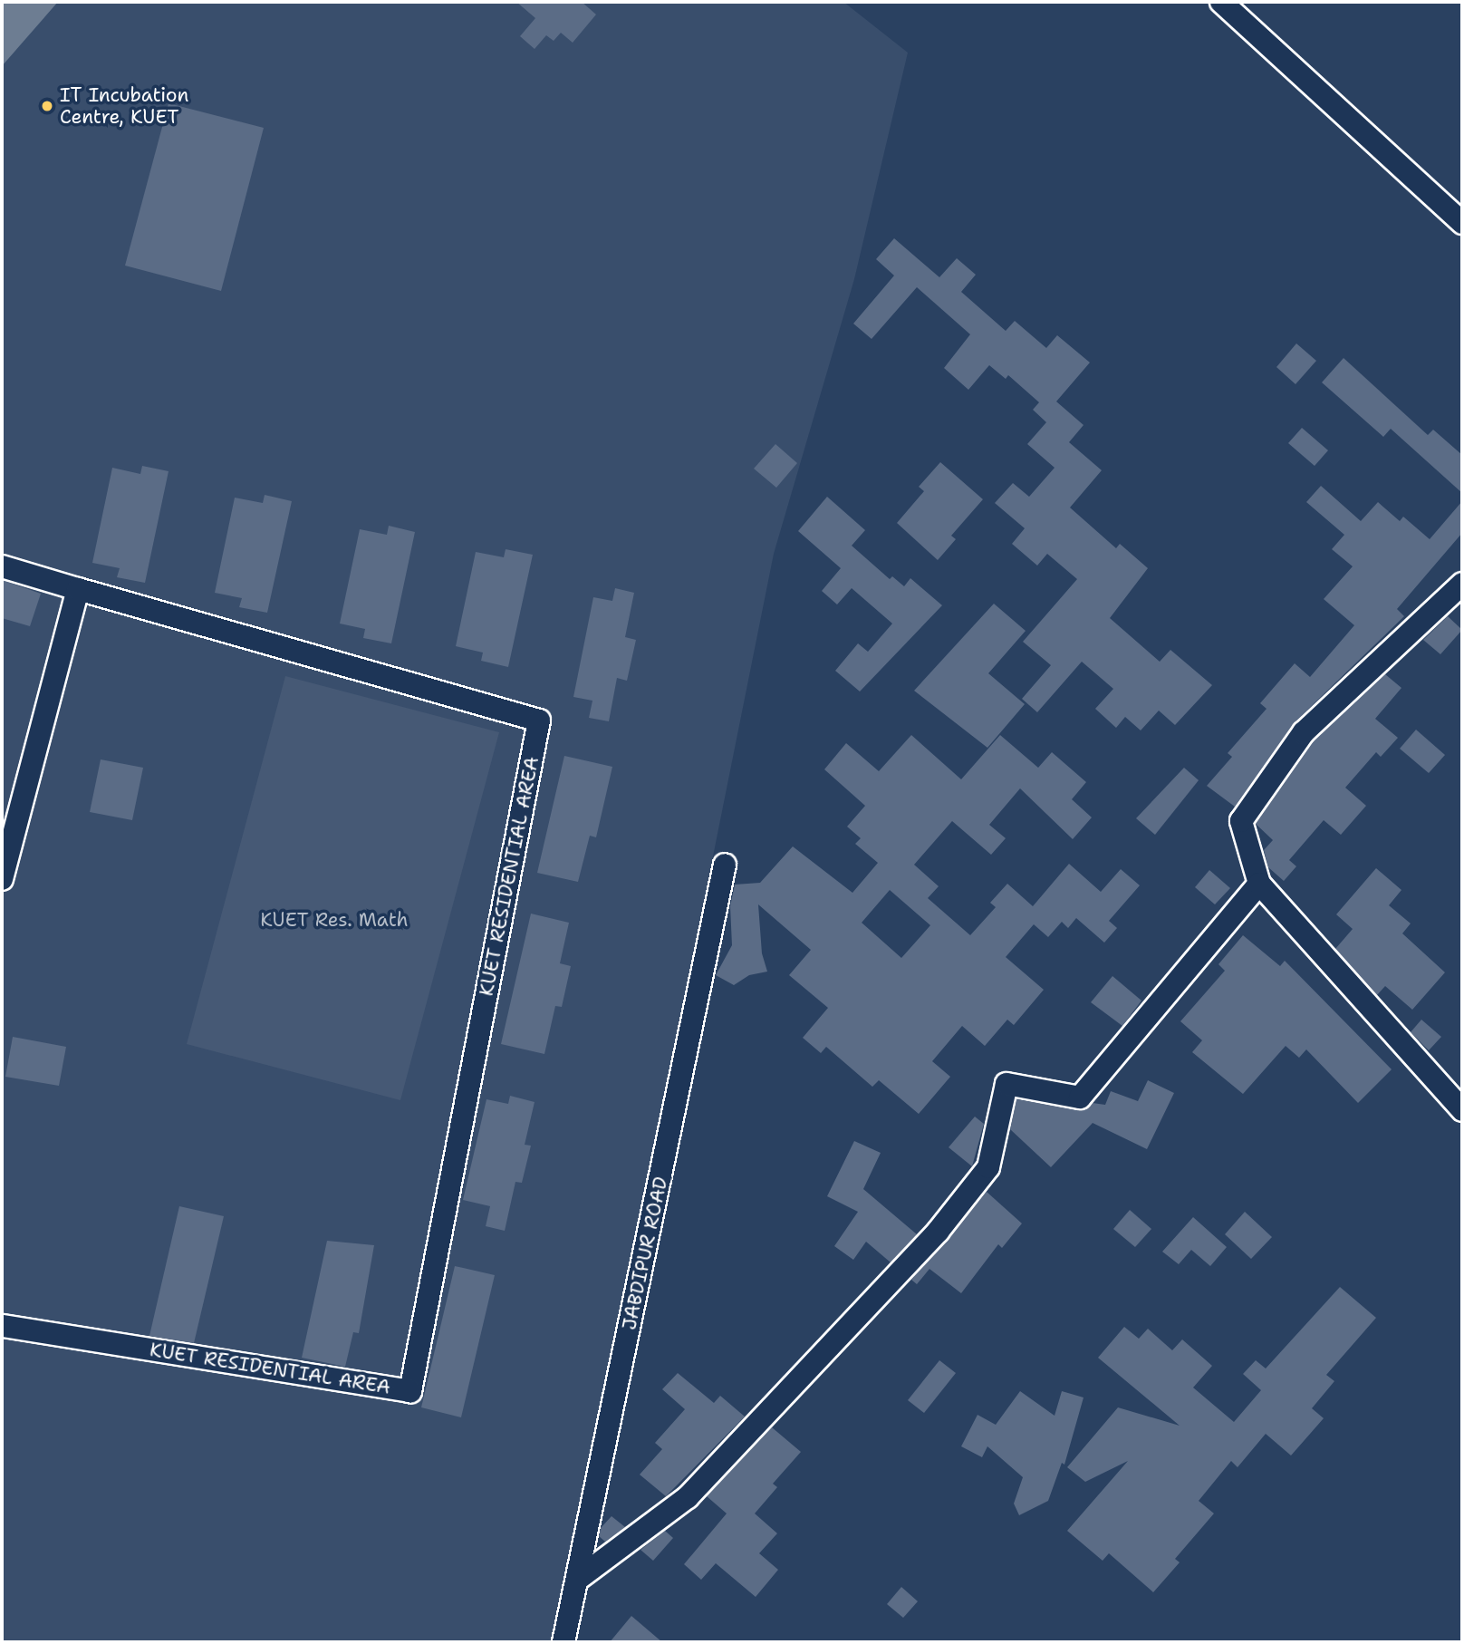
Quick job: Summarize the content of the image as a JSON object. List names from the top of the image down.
{
  "streets": {
    "street": ["KUET RESIDENTIAL AREA", "JABDIPUR ROAD"]
  },
  "parks": ["KUET Res. Math"],
  "places": ["IT Incubation Centre, KUET"]
}
